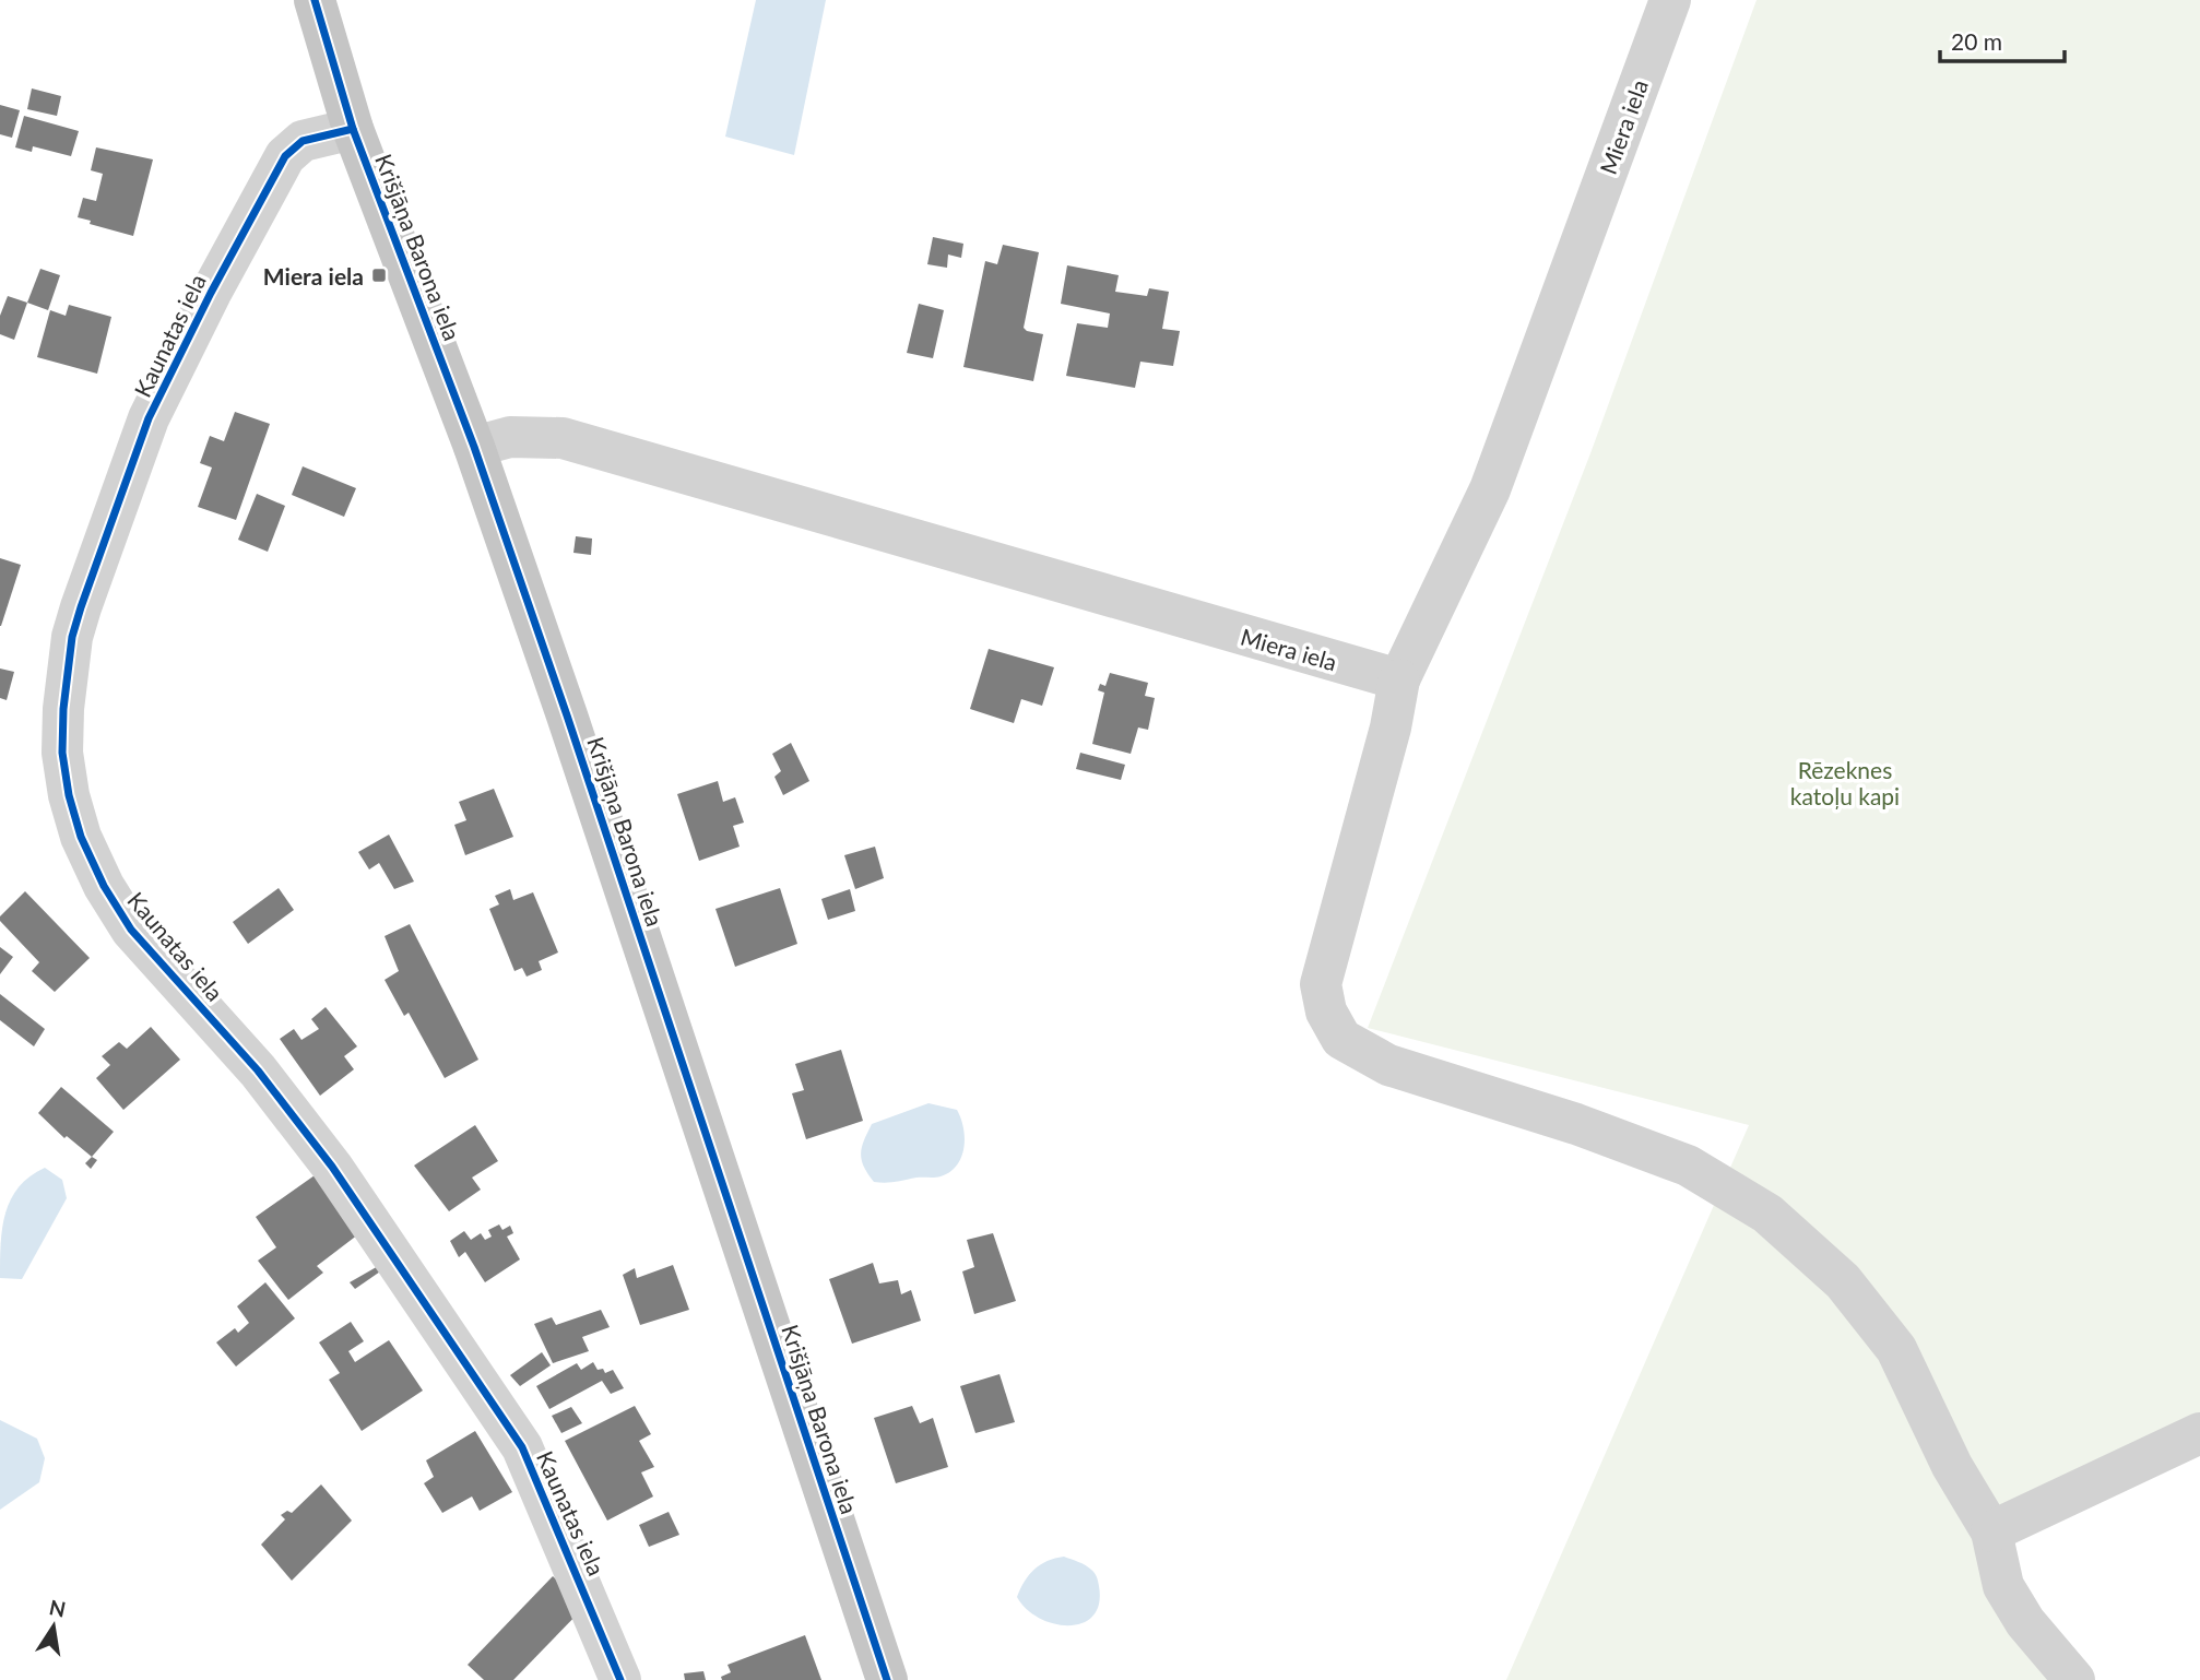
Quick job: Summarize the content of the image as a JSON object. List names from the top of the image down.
{
  "streets": {
    "main road": ["Krišjāņa Barona iela"],
    "street": ["Miera iela", "Kaunatas iela"]
  },
  "crossings": [
    ["Miera iela", "Krišjāņa Barona iela"],
    ["Krišjāņa Barona iela", "Kaunatas iela"]
  ],
  "parks": ["Rēzeknes katoļu kapi"],
  "places": {
    "transit": ["Miera iela"]
  },
  "scale_bar": "20 m",
  "north": "top"
}
